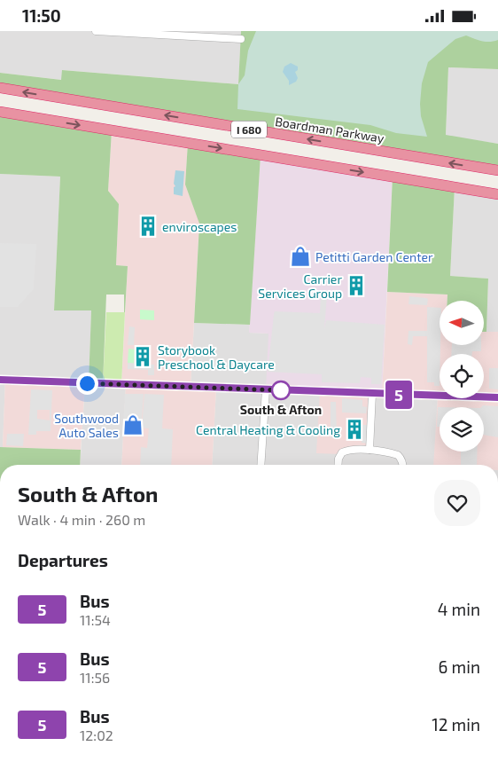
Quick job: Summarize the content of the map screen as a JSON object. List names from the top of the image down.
{
  "streets": {
    "highway": ["I 680", "Boardman Parkway"]
  },
  "places": {
    "building": [
      "enviroscapes",
      "Carrier Services Group",
      "Storybook Preschool & Daycare",
      "Central Heating & Cooling"
    ],
    "shop": ["Petitti Garden Center", "Southwood Auto Sales"],
    "other": ["South & Afton"]
  },
  "lines": ["bus line 5"],
  "north": "left",
  "page": {
    "status": "11:50",
    "on_map": "5",
    "heading": [
      ["South & Afton", "Walk · 4 min · 260 m"],
      "Departures"
    ],
    "list": [
      {
        "mark": "5",
        "name": "Bus",
        "note": "11:54",
        "value": "4 min"
      },
      {
        "mark": "5",
        "name": "Bus",
        "note": "11:56",
        "value": "6 min"
      },
      {
        "mark": "5",
        "name": "Bus",
        "note": "12:02",
        "value": "12 min"
      }
    ]
  }
}
